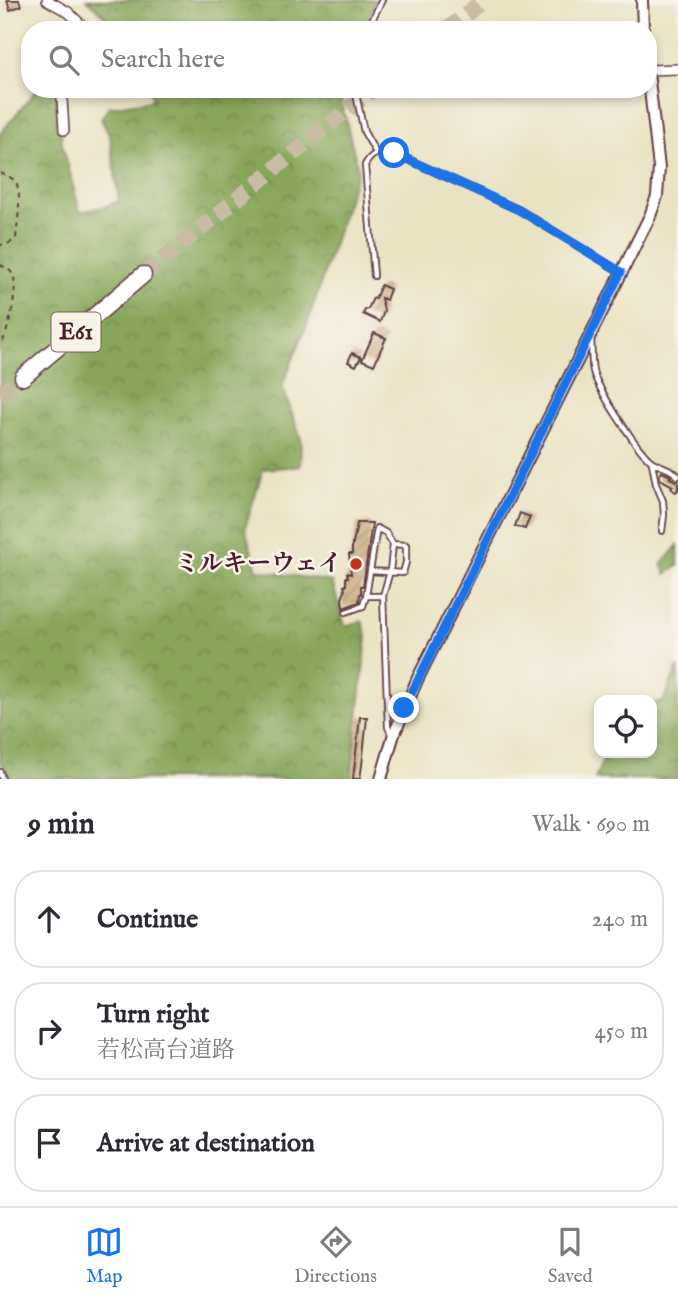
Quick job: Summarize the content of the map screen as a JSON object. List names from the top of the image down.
{
  "streets": {
    "highway": ["E61"]
  },
  "places": ["ミルキーウェイ"],
  "page": {
    "search": "Search here",
    "heading": ["9 min", "Walk · 690 m"],
    "list": [
      ["Continue", "240 m"],
      ["Turn right", "若松高台道路", "450 m"],
      "Arrive at destination"
    ],
    "nav": ["Map", "Directions", "Saved"]
  }
}
